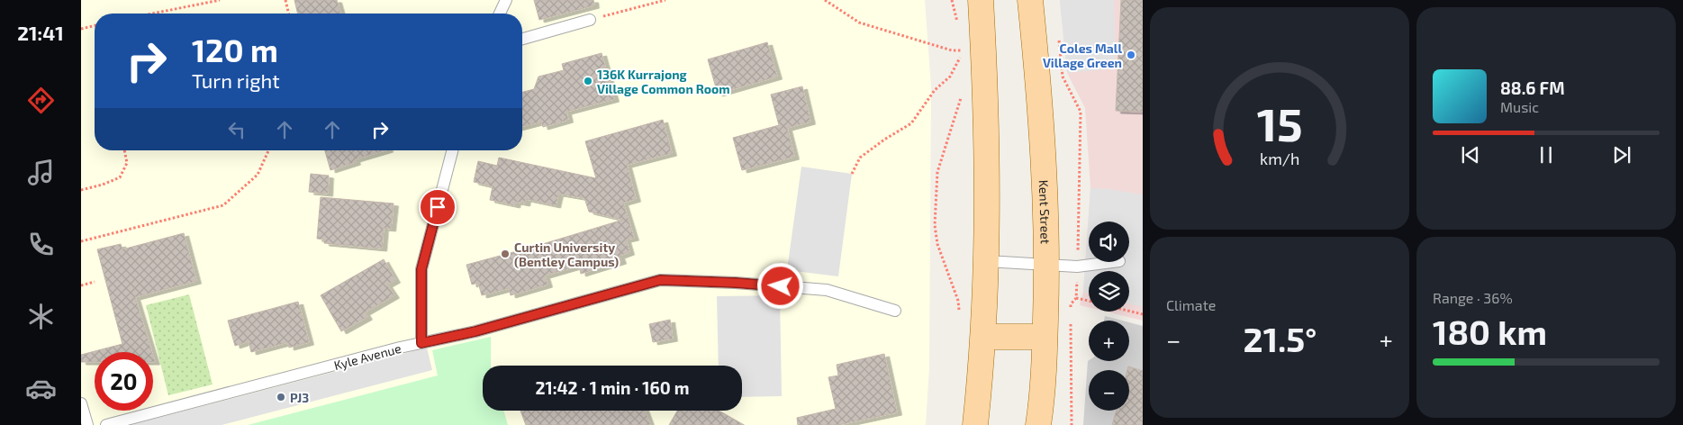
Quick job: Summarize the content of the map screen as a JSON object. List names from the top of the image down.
{
  "streets": {
    "main road": ["Kent Street"],
    "lane": ["Kyle Avenue"]
  },
  "places": [
    "Coles Mall Village Green",
    "136K Kurrajong Village Common Room",
    "Curtin University (Bentley Campus)",
    "PJ3"
  ],
  "page": {
    "tabs": "21:41",
    "turn": ["120 m", "Turn right"],
    "song": ["88.6 FM", "Music"],
    "map_buttons": ["+", "−"],
    "tile": [
      "Climate",
      ["Range · 36%", "180 km"]
    ],
    "heat": ["−", "21.5°", "+"],
    "limit": "20",
    "trip": "21:42 · 1 min · 160 m",
    "gauge": ["15", "km/h"]
  }
}
